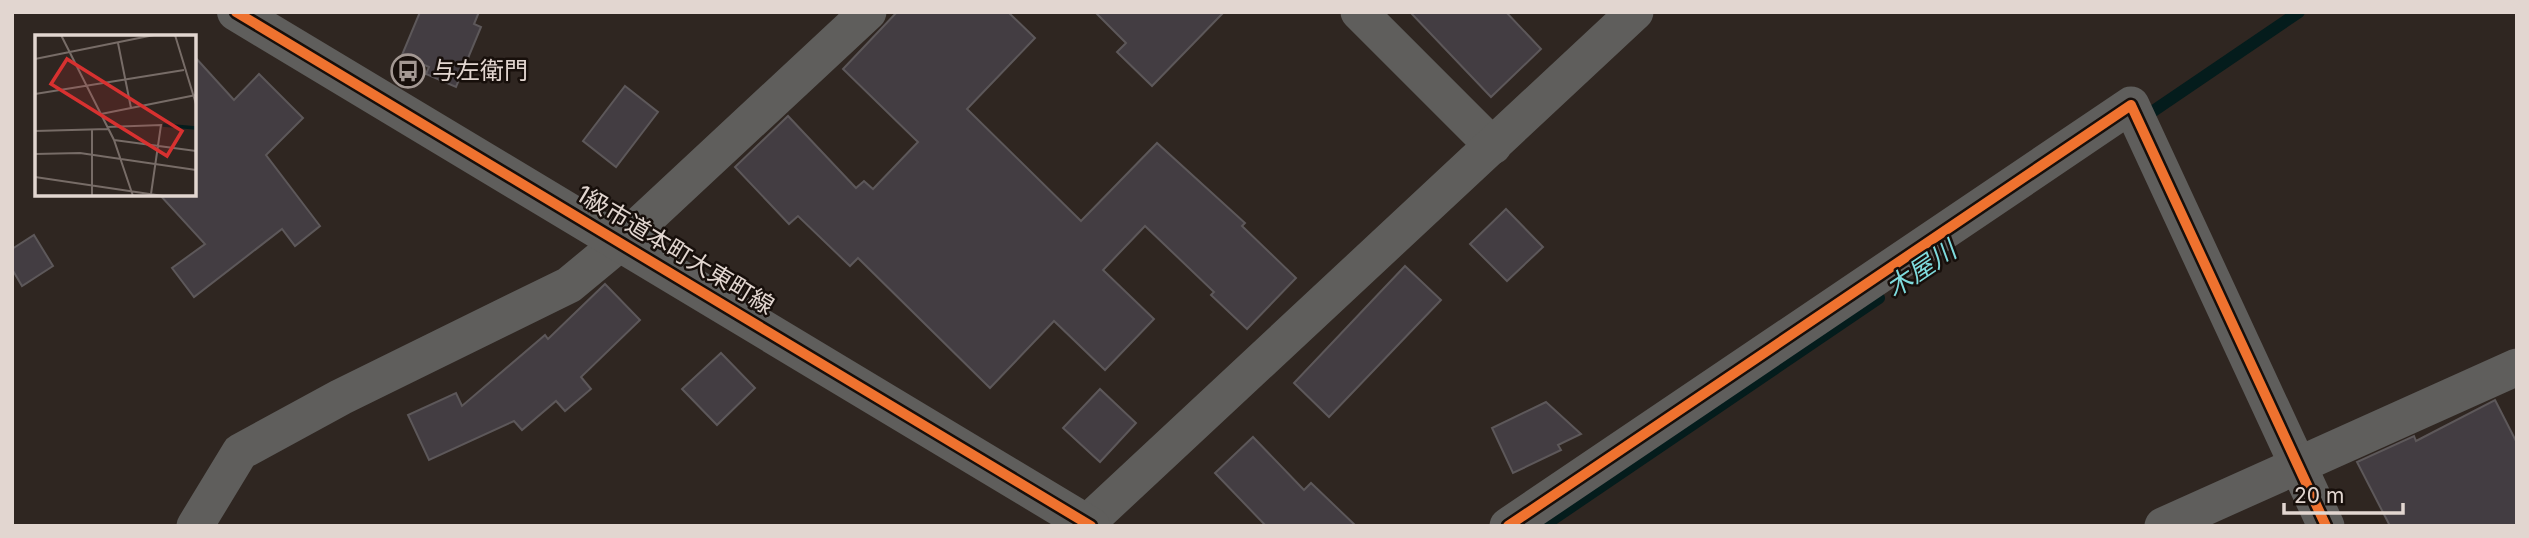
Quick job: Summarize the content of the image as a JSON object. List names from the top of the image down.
{
  "streets": {
    "street": ["1級市道本町大東町線"]
  },
  "water": ["木屋川"],
  "places": {
    "bus stop": ["与左衛門"]
  },
  "scale_bar": "20 m"
}
